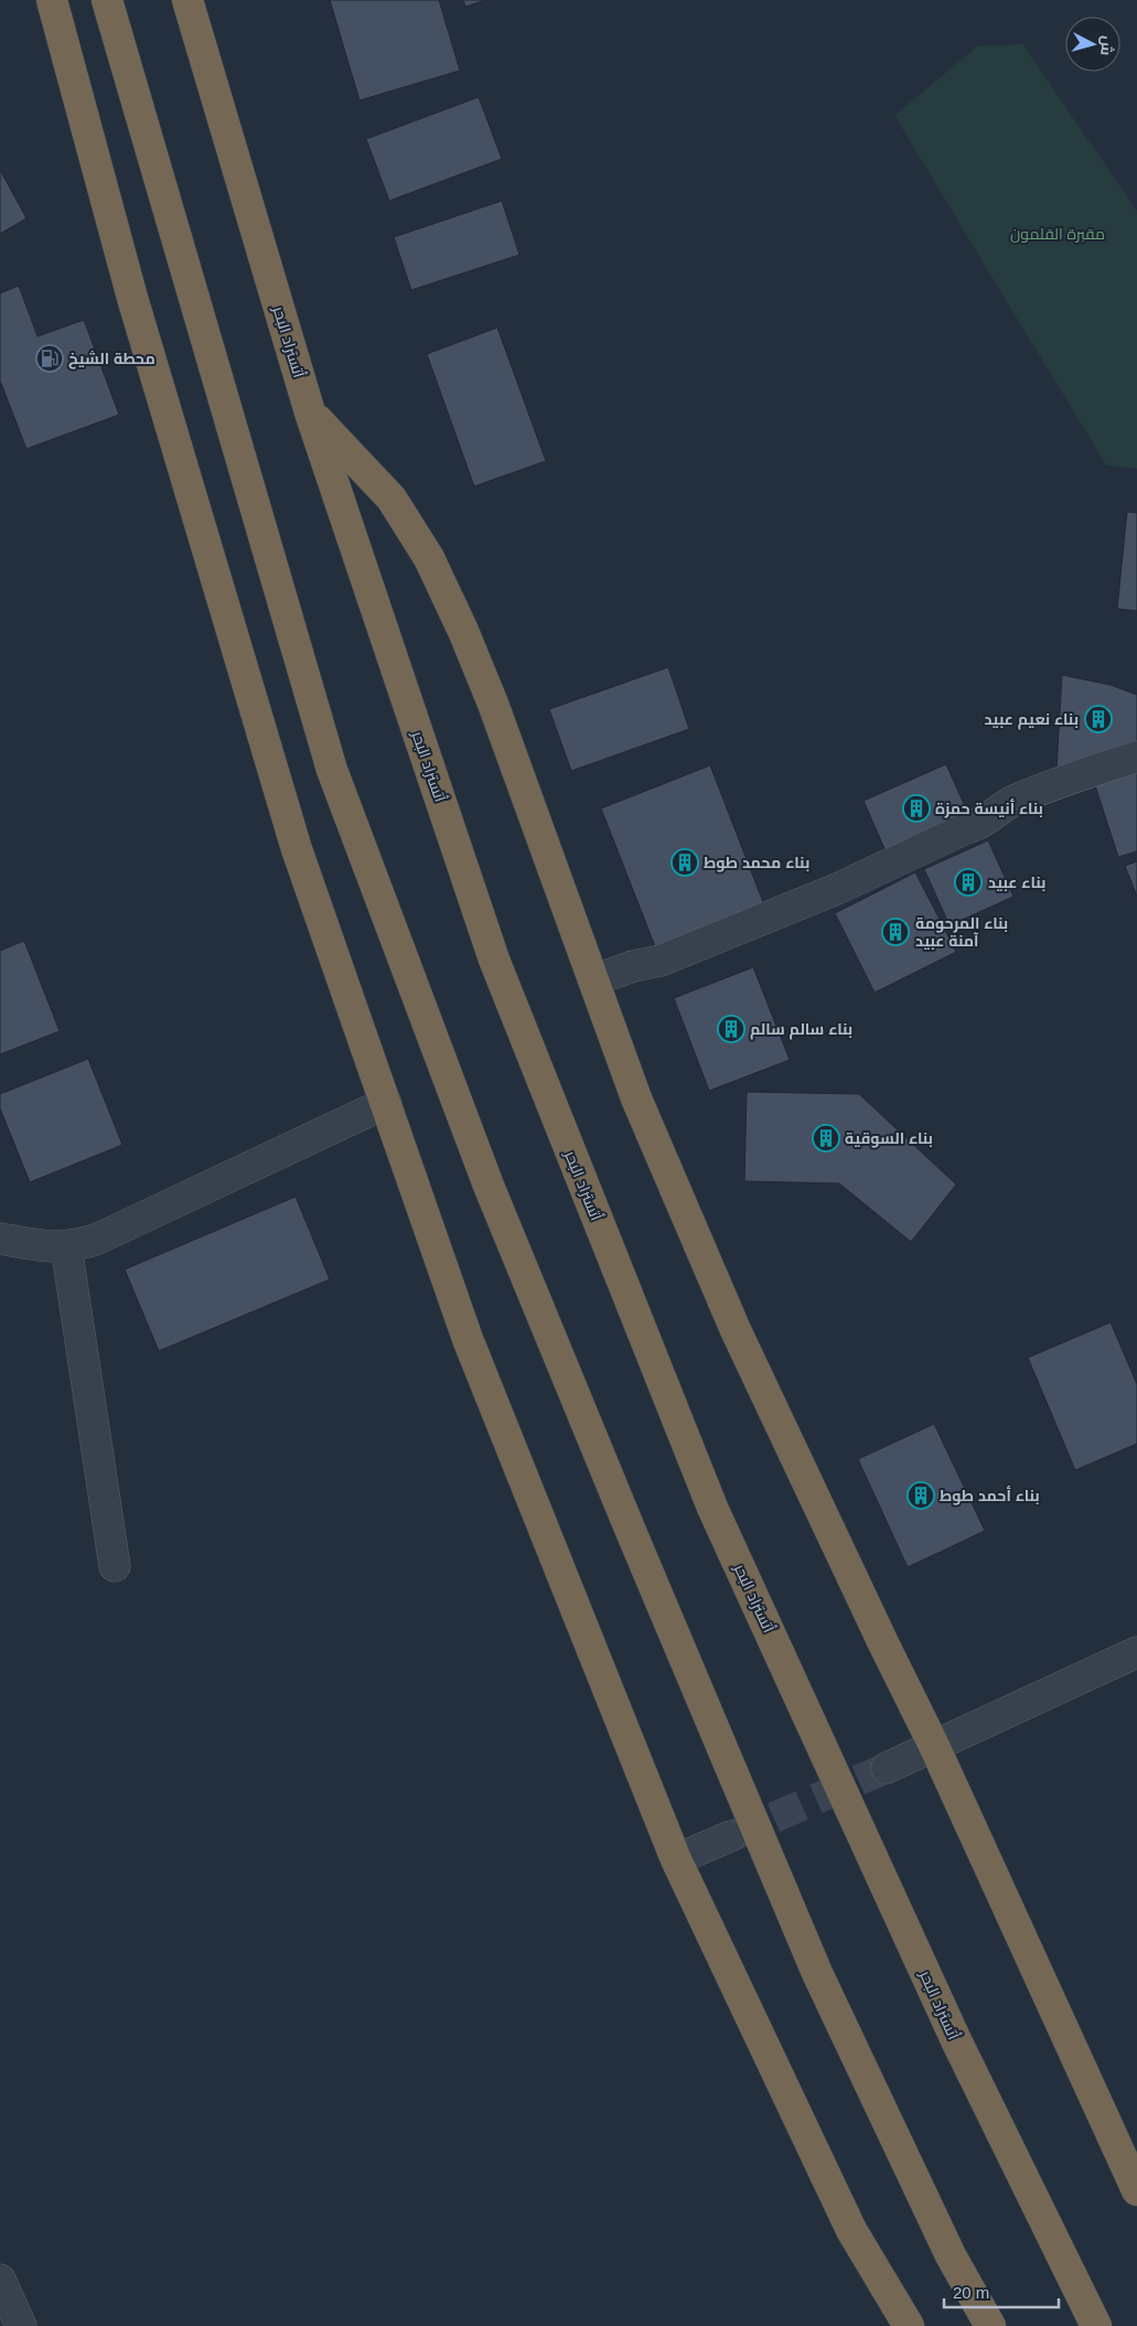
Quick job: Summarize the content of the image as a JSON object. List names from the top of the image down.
{
  "streets": {
    "highway": ["أتستراد البحر"]
  },
  "parks": ["مقبرة القلمون"],
  "places": {
    "fuel station": ["محطة الشيخ"],
    "building": [
      "بناء نعيم عبيد",
      "بناء أنيسة حمزة",
      "بناء محمد طوط",
      "بناء عبيد",
      "بناء المرحومة آمنة عبيد",
      "بناء سالم سالم",
      "بناء السوقية",
      "بناء أحمد طوط"
    ]
  },
  "scale_bar": "20 m",
  "north": "right"
}
